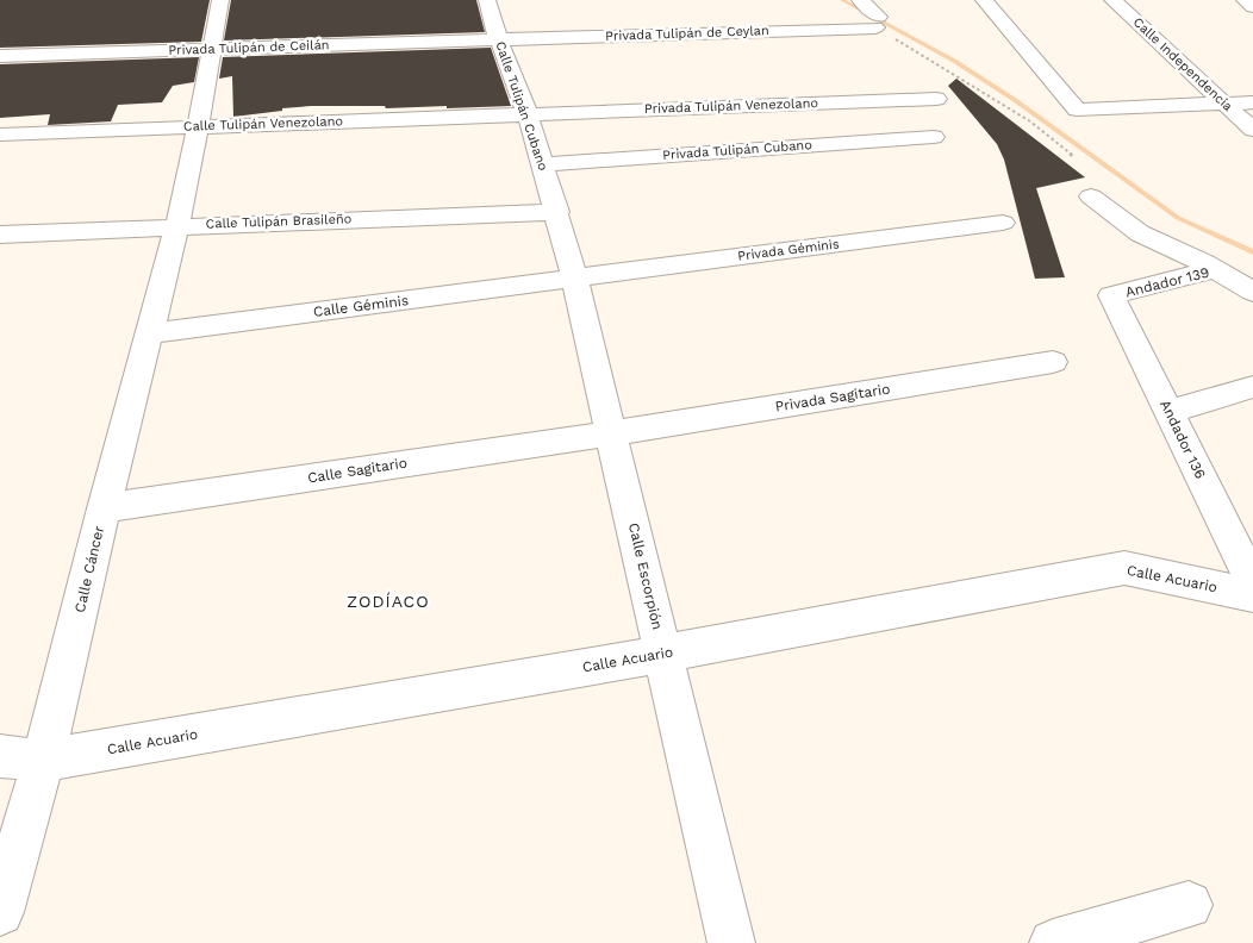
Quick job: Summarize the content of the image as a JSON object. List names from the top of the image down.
{
  "streets": {
    "street": [
      "Privada Tulipán de Ceylan",
      "Privada Tulipán de Ceilán",
      "Calle Independencia",
      "Calle Tulipán Cubano",
      "Privada Tulipán Venezolano",
      "Calle Tulipán Venezolano",
      "Privada Tulipán Cubano",
      "Calle Tulipán Brasileño",
      "Privada Géminis",
      "Andador 139",
      "Calle Géminis",
      "Privada Sagitario",
      "Andador 136",
      "Calle Sagitario",
      "Calle Cáncer",
      "Calle Escorpión",
      "Calle Acuario"
    ]
  },
  "crossings": [
    ["Privada Tulipán de Ceylan", "Privada Tulipán de Ceilán"],
    ["Privada Tulipán de Ceylan", "Calle Tulipán Cubano"],
    ["Privada Tulipán de Ceilán", "Calle Tulipán Cubano"],
    ["Privada Tulipán de Ceilán", "Calle Cáncer"],
    ["Calle Tulipán Cubano", "Privada Tulipán Venezolano"],
    ["Calle Tulipán Cubano", "Calle Tulipán Venezolano"],
    ["Calle Tulipán Cubano", "Privada Tulipán Cubano"],
    ["Calle Tulipán Cubano", "Calle Tulipán Brasileño"],
    ["Calle Tulipán Cubano", "Calle Escorpión"],
    ["Privada Tulipán Venezolano", "Calle Tulipán Venezolano"],
    ["Calle Tulipán Venezolano", "Calle Cáncer"],
    ["Calle Tulipán Brasileño", "Calle Cáncer"],
    ["Calle Tulipán Brasileño", "Calle Escorpión"],
    ["Privada Géminis", "Calle Géminis"],
    ["Privada Géminis", "Calle Escorpión"],
    ["Andador 139", "Andador 136"],
    ["Calle Géminis", "Calle Cáncer"],
    ["Calle Géminis", "Calle Escorpión"],
    ["Privada Sagitario", "Calle Sagitario"],
    ["Privada Sagitario", "Calle Escorpión"],
    ["Calle Sagitario", "Calle Cáncer"],
    ["Calle Sagitario", "Calle Escorpión"],
    ["Calle Cáncer", "Calle Acuario"],
    ["Calle Escorpión", "Calle Acuario"]
  ],
  "districts": ["ZODÍACO"]
}
